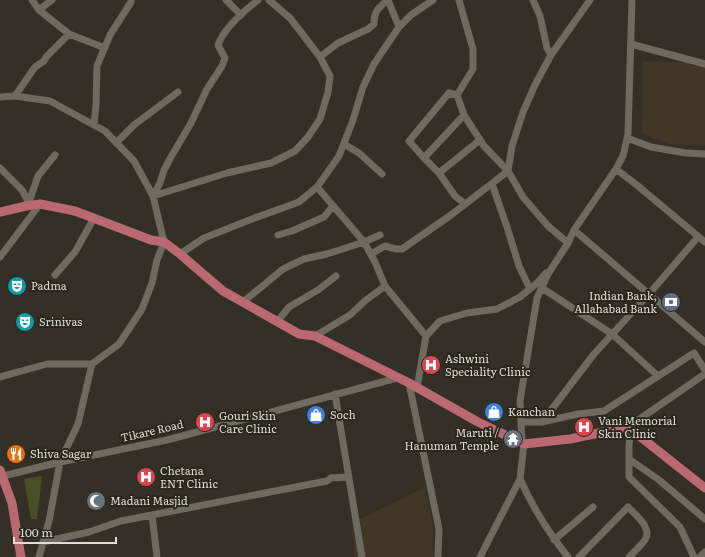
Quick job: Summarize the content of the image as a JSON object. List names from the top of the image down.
{
  "streets": {
    "street": ["Tikare Road"]
  },
  "places": {
    "theatre": ["Padma", "Srinivas"],
    "bank": ["Indian Bank, Allahabad Bank"],
    "hospital": [
      "Ashwini Speciality Clinic",
      "Gouri Skin Care Clinic",
      "Vani Memorial Skin Clinic",
      "Chetana ENT Clinic"
    ],
    "shop": ["Kanchan", "Soch"],
    "temple": ["Maruti / Hanuman Temple"],
    "restaurant": ["Shiva Sagar"],
    "mosque": ["Madani Masjid"]
  },
  "scale_bar": "100 m"
}
